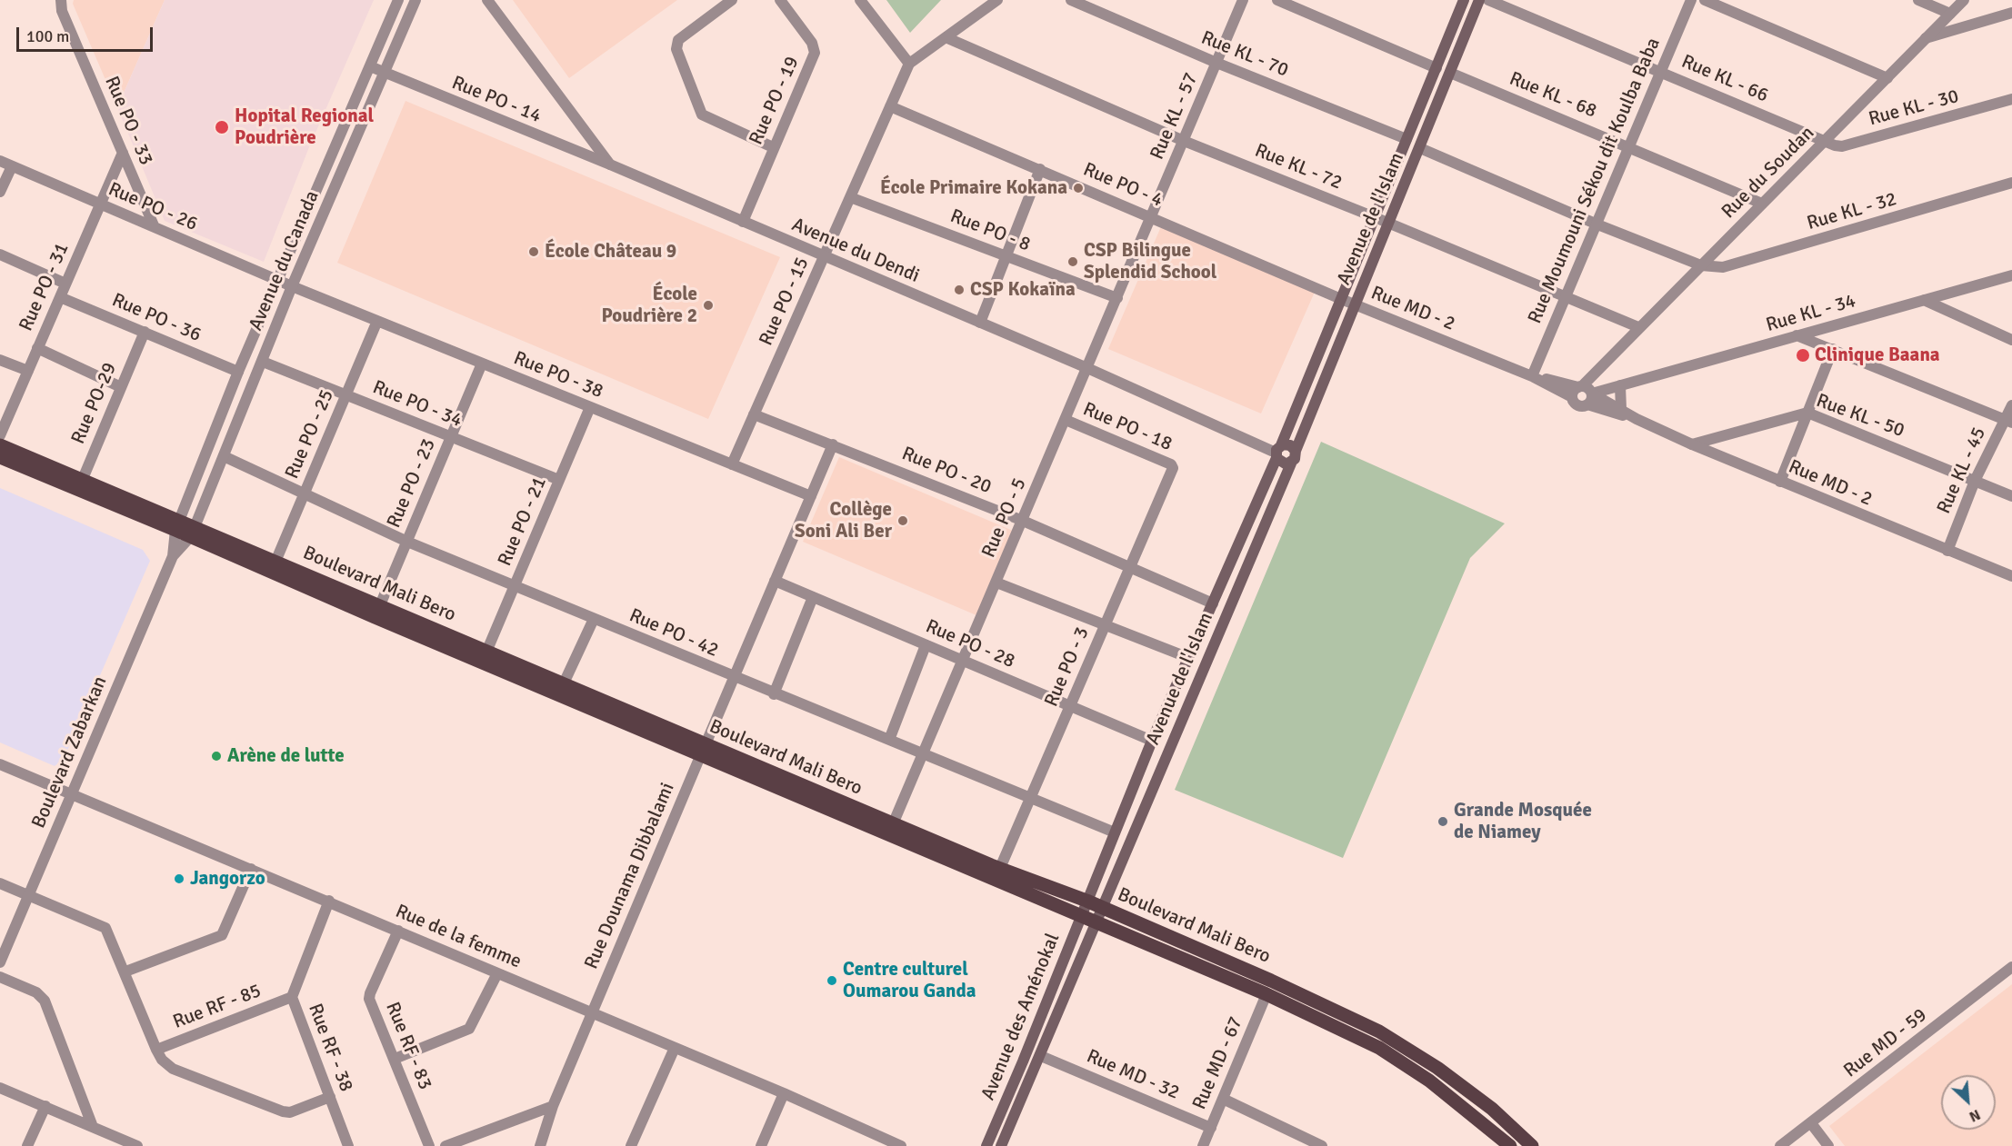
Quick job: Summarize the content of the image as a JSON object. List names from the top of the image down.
{
  "streets": {
    "main road": ["Avenue de l'Islam", "Boulevard Mali Bero", "Avenue des Aménokal"],
    "street": [
      "Rue KL - 70",
      "Rue KL - 66",
      "Rue KL - 68",
      "Rue PO - 14",
      "Rue PO - 19",
      "Rue KL - 30",
      "Rue KL - 57",
      "Rue PO - 33",
      "Rue KL - 72",
      "Rue du Soudan",
      "Rue Moumouni Sékou dit Koulba Baba",
      "Rue PO - 4",
      "Rue PO - 26",
      "Rue KL - 32",
      "Rue PO - 8",
      "Avenue du Dendi",
      "Avenue du Canada",
      "Rue PO - 31",
      "Rue PO - 15",
      "Rue MD - 2",
      "Rue KL - 34",
      "Rue PO - 36",
      "Rue PO - 38",
      "Rue PO-29",
      "Rue PO - 34",
      "Rue KL - 50",
      "Rue PO - 18",
      "Rue PO - 25",
      "Rue PO - 20",
      "Rue KL - 45",
      "Rue PO - 23",
      "Rue PO - 5",
      "Rue PO - 21",
      "Rue PO - 42",
      "Rue PO - 28",
      "Rue PO - 3",
      "Boulevard Zabarkan",
      "Rue Dounama Dibbalami",
      "Rue de la femme",
      "Rue RF - 85",
      "Rue MD - 59",
      "Rue RF - 83",
      "Rue RF - 38",
      "Rue MD - 67",
      "Rue MD - 32"
    ]
  },
  "crossings": [
    ["Rue KL - 70", "Rue KL - 57"],
    ["Rue KL - 70", "Avenue de l'Islam"],
    ["Rue KL - 66", "Rue KL - 30"],
    ["Rue KL - 66", "Rue du Soudan"],
    ["Rue KL - 66", "Rue Moumouni Sékou dit Koulba Baba"],
    ["Rue KL - 68", "Rue du Soudan"],
    ["Rue KL - 68", "Rue Moumouni Sékou dit Koulba Baba"],
    ["Rue KL - 68", "Avenue de l'Islam"],
    ["Rue PO - 14", "Avenue du Dendi"],
    ["Rue PO - 14", "Avenue du Canada"],
    ["Rue PO - 19", "Avenue du Dendi"],
    ["Rue KL - 30", "Rue du Soudan"],
    ["Rue KL - 57", "Rue KL - 72"],
    ["Rue KL - 57", "Rue PO - 4"],
    ["Rue KL - 57", "Rue PO - 5"],
    ["Rue PO - 33", "Rue PO - 26"],
    ["Rue PO - 33", "Rue PO - 31"],
    ["Rue KL - 72", "Rue du Soudan"],
    ["Rue KL - 72", "Rue Moumouni Sékou dit Koulba Baba"],
    ["Rue KL - 72", "Avenue de l'Islam"],
    ["Rue du Soudan", "Rue KL - 32"],
    ["Rue du Soudan", "Rue MD - 2"],
    ["Rue du Soudan", "Rue KL - 34"],
    ["Rue Moumouni Sékou dit Koulba Baba", "Rue MD - 2"],
    ["Rue PO - 4", "Avenue de l'Islam"],
    ["Rue PO - 4", "Rue PO - 15"],
    ["Rue PO - 4", "Rue MD - 2"],
    ["Rue PO - 4", "Rue PO - 5"],
    ["Rue PO - 26", "Avenue du Canada"],
    ["Rue PO - 26", "Rue PO - 31"],
    ["Rue PO - 26", "Rue PO - 38"],
    ["Avenue de l'Islam", "Avenue du Dendi"],
    ["Avenue de l'Islam", "Rue MD - 2"],
    ["Avenue de l'Islam", "Rue PO - 20"],
    ["Avenue de l'Islam", "Boulevard Mali Bero"],
    ["Avenue de l'Islam", "Rue PO - 42"],
    ["Avenue de l'Islam", "Rue PO - 28"],
    ["Avenue de l'Islam", "Avenue des Aménokal"],
    ["Rue PO - 8", "Rue PO - 15"],
    ["Rue PO - 8", "Rue PO - 5"],
    ["Avenue du Dendi", "Rue PO - 15"],
    ["Avenue du Dendi", "Rue PO - 5"],
    ["Avenue du Canada", "Rue PO - 36"],
    ["Avenue du Canada", "Rue PO - 38"],
    ["Avenue du Canada", "Rue PO - 34"],
    ["Avenue du Canada", "Boulevard Mali Bero"],
    ["Avenue du Canada", "Rue PO - 42"],
    ["Avenue du Canada", "Boulevard Zabarkan"],
    ["Rue PO - 31", "Rue PO - 36"],
    ["Rue PO - 15", "Rue PO - 38"],
    ["Rue PO - 15", "Rue PO - 20"],
    ["Rue MD - 2", "Rue KL - 34"],
    ["Rue MD - 2", "Rue KL - 50"],
    ["Rue MD - 2", "Rue KL - 45"],
    ["Rue PO - 36", "Rue PO-29"],
    ["Rue PO - 38", "Rue PO - 25"],
    ["Rue PO - 38", "Rue PO - 23"],
    ["Rue PO - 38", "Rue PO - 21"],
    ["Rue PO - 38", "Rue Dounama Dibbalami"],
    ["Rue PO-29", "Boulevard Mali Bero"],
    ["Rue PO - 34", "Rue PO - 25"],
    ["Rue PO - 34", "Rue PO - 23"],
    ["Rue PO - 34", "Rue PO - 21"],
    ["Rue KL - 50", "Rue KL - 45"],
    ["Rue PO - 18", "Rue PO - 5"],
    ["Rue PO - 18", "Rue PO - 3"],
    ["Rue PO - 25", "Boulevard Mali Bero"],
    ["Rue PO - 25", "Rue PO - 42"],
    ["Rue PO - 20", "Rue PO - 5"],
    ["Rue PO - 20", "Rue PO - 3"],
    ["Rue PO - 20", "Rue Dounama Dibbalami"],
    ["Rue PO - 23", "Boulevard Mali Bero"],
    ["Rue PO - 23", "Rue PO - 42"],
    ["Rue PO - 5", "Boulevard Mali Bero"],
    ["Rue PO - 5", "Rue PO - 42"],
    ["Rue PO - 5", "Rue PO - 28"],
    ["Rue PO - 21", "Boulevard Mali Bero"],
    ["Rue PO - 21", "Rue PO - 42"],
    ["Boulevard Mali Bero", "Rue PO - 3"],
    ["Boulevard Mali Bero", "Boulevard Zabarkan"],
    ["Boulevard Mali Bero", "Rue Dounama Dibbalami"],
    ["Boulevard Mali Bero", "Avenue des Aménokal"],
    ["Boulevard Mali Bero", "Rue MD - 67"],
    ["Rue PO - 42", "Rue PO - 3"],
    ["Rue PO - 42", "Rue Dounama Dibbalami"],
    ["Rue PO - 28", "Rue PO - 3"],
    ["Rue PO - 28", "Rue Dounama Dibbalami"],
    ["Boulevard Zabarkan", "Rue de la femme"],
    ["Rue Dounama Dibbalami", "Rue de la femme"],
    ["Rue de la femme", "Rue RF - 83"],
    ["Rue de la femme", "Rue RF - 38"],
    ["Rue RF - 85", "Rue RF - 38"],
    ["Avenue des Aménokal", "Rue MD - 32"],
    ["Rue MD - 67", "Rue MD - 32"]
  ],
  "places": [
    "Hopital Regional Poudrière",
    "École Primaire Kokana",
    "École Château 9",
    "CSP Bilingue Splendid School",
    "CSP Kokaïna",
    "École Poudrière 2",
    "Clinique Baana",
    "Collège Soni Ali Ber",
    "Arène de lutte",
    "Grande Mosquée de Niamey",
    "Jangorzo",
    "Centre culturel Oumarou Ganda"
  ],
  "scale_bar": "100 m",
  "north": "bottom right"
}
